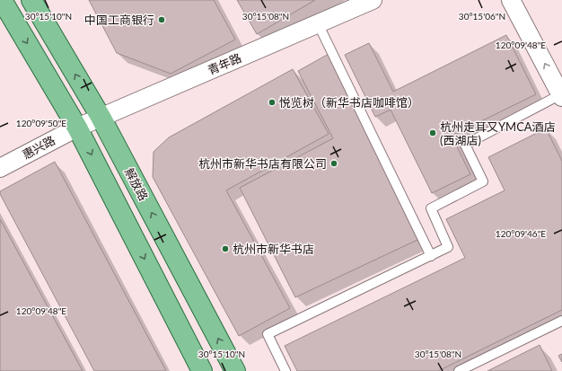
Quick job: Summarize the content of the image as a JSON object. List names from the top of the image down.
{
  "streets": {
    "main road": ["解放路"],
    "street": ["青年路", "惠兴路"]
  },
  "crossings": [
    ["青年路", "惠兴路"],
    ["青年路", "解放路"]
  ],
  "places": [
    "中国工商银行",
    "悦览树（新华书店咖啡馆）",
    "杭州走耳又YMCA酒店 (西湖店)",
    "杭州市新华书店有限公司",
    "杭州市新华书店"
  ],
  "coordinates": [
    "30°15'06\"N",
    "30°15'10\"N",
    "30°15'08\"N",
    "120°09'48\"E",
    "120°09'50\"E",
    "120°09'46\"E"
  ]
}
